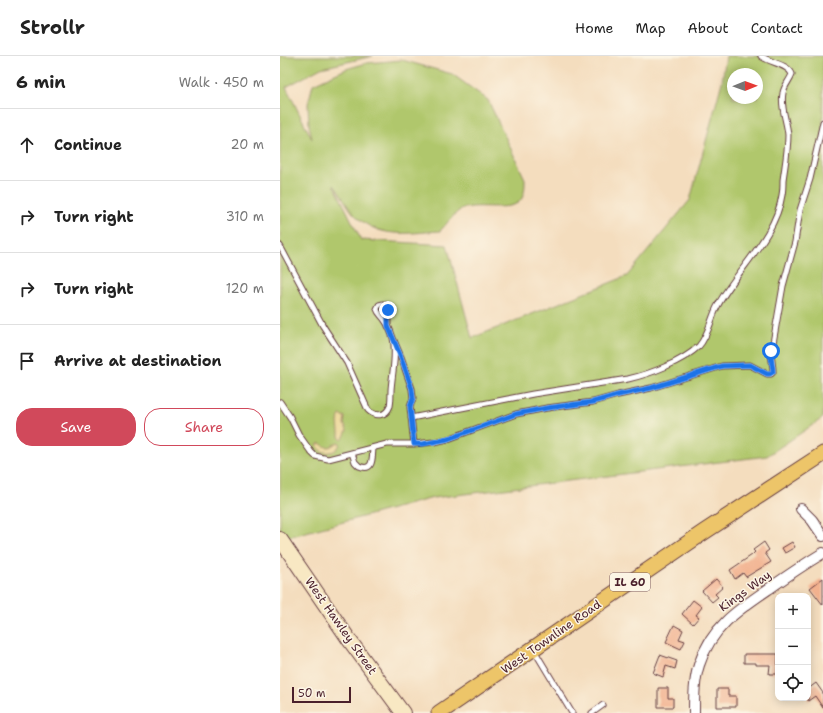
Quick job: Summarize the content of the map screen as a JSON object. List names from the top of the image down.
{
  "streets": {
    "main road": ["IL 60", "West Townline Road"],
    "street": ["Kings Way", "West Hawley Street"]
  },
  "scale_bar": "50 m",
  "north": "right",
  "page": {
    "header": "Strollr",
    "nav": [
      "Home",
      "Map",
      "About",
      "Contact"
    ],
    "heading": ["6 min", "Walk · 450 m"],
    "list": [
      ["Continue", "20 m"],
      ["Turn right", "310 m"],
      ["Turn right", "120 m"],
      "Arrive at destination"
    ],
    "buttons": ["Save", "Share"],
    "map_buttons": ["+", "−"],
    "scale": "50 m"
  }
}
